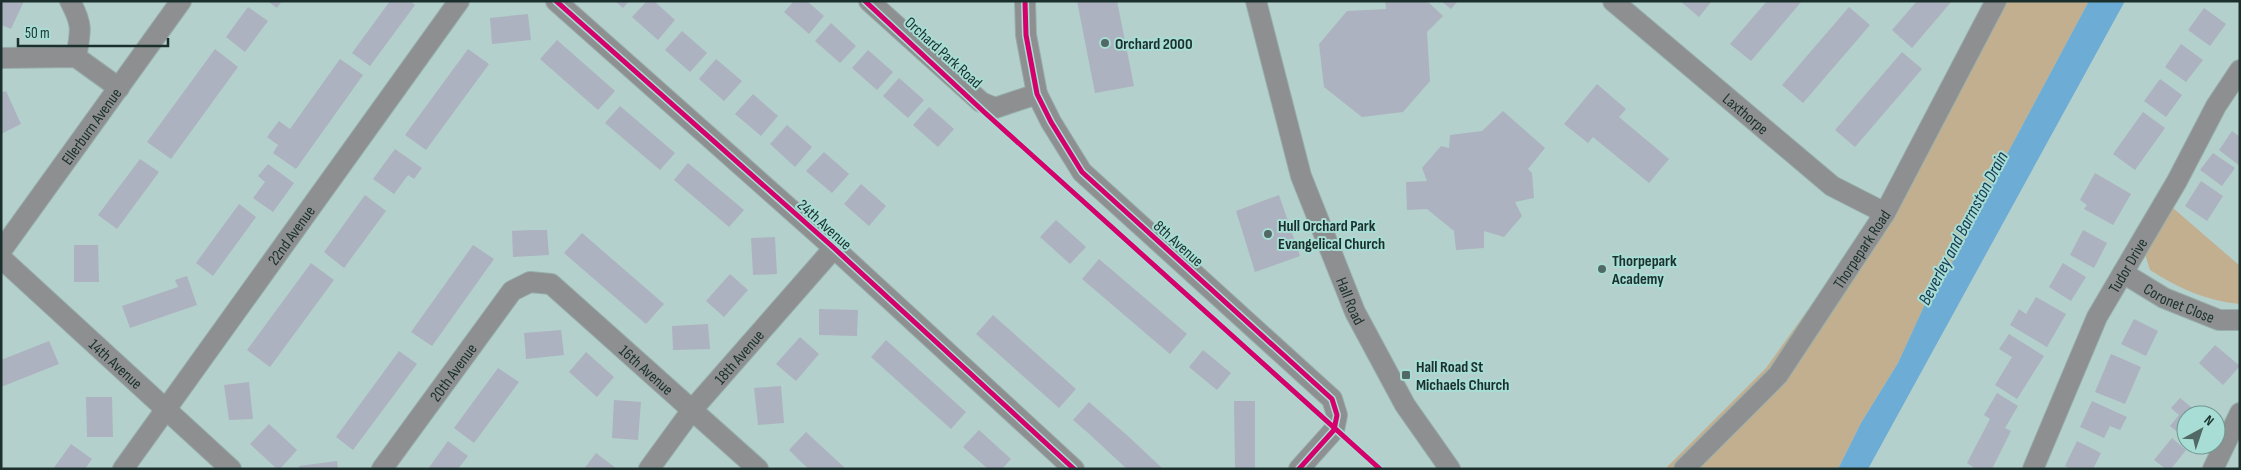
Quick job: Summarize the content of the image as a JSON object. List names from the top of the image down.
{
  "streets": {
    "street": [
      "Orchard Park Road",
      "Laxthorpe",
      "Ellerburn Avenue",
      "24th Avenue",
      "22nd Avenue",
      "8th Avenue",
      "Thorpepark Road",
      "Tudor Drive",
      "Hall Road",
      "Coronet Close",
      "18th Avenue",
      "14th Avenue",
      "16th Avenue",
      "20th Avenue"
    ]
  },
  "crossings": [
    ["Orchard Park Road", "8th Avenue"],
    ["Laxthorpe", "Thorpepark Road"],
    ["24th Avenue", "18th Avenue"],
    ["22nd Avenue", "14th Avenue"],
    ["Tudor Drive", "Coronet Close"],
    ["18th Avenue", "16th Avenue"],
    ["16th Avenue", "20th Avenue"]
  ],
  "water": ["Beverley and Barmston Drain"],
  "places": {
    "other": ["Orchard 2000", "Hull Orchard Park Evangelical Church", "Thorpepark Academy"],
    "transit": ["Hall Road St Michaels Church"]
  },
  "scale_bar": "50 m",
  "north": "top right"
}
